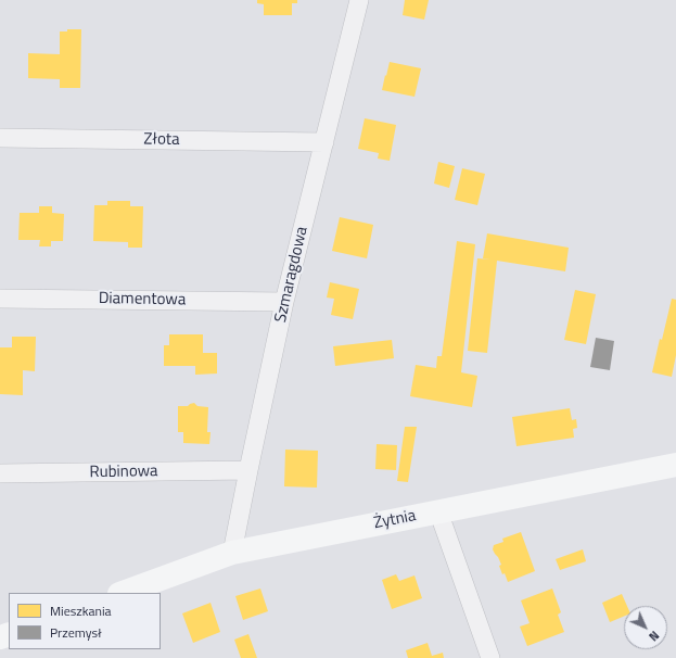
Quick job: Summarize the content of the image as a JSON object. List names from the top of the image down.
{
  "streets": {
    "street": [
      "Złota",
      "Szmaragdowa",
      "Diamentowa",
      "Rubinowa",
      "Żytnia"
    ]
  },
  "crossings": [
    ["Złota", "Szmaragdowa"],
    ["Szmaragdowa", "Diamentowa"],
    ["Szmaragdowa", "Rubinowa"],
    ["Szmaragdowa", "Żytnia"]
  ],
  "legend": ["Mieszkania", "Przemysł"],
  "north": "bottom right"
}
